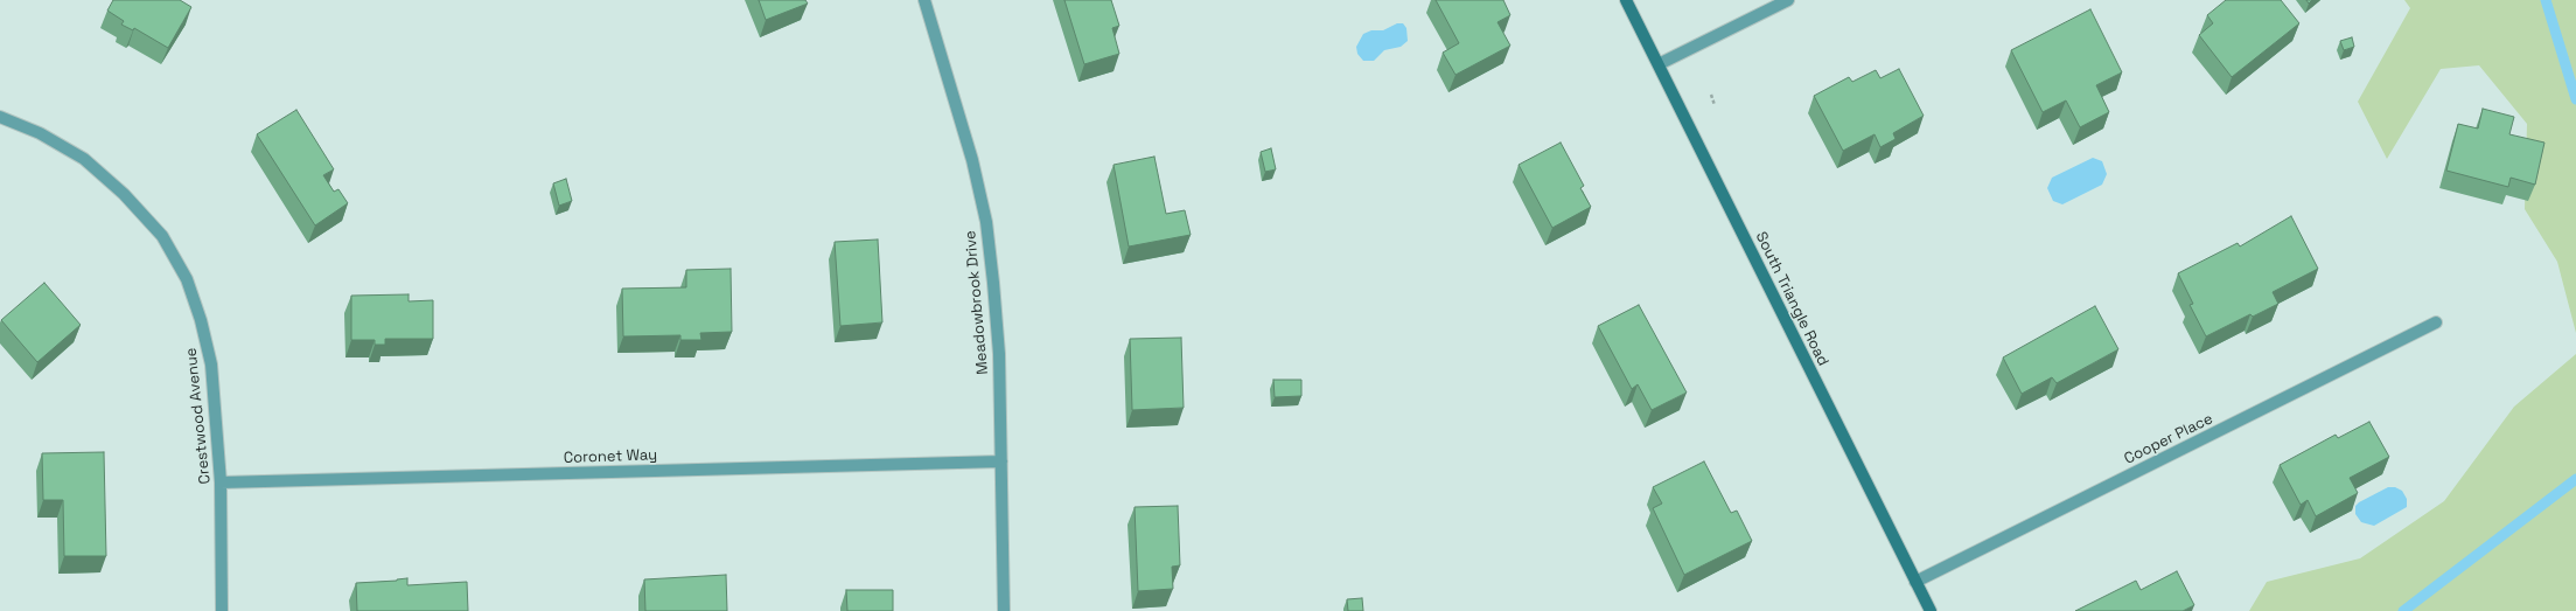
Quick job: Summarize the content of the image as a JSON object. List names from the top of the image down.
{
  "streets": {
    "street": [
      "South Triangle Road",
      "Meadowbrook Drive",
      "Crestwood Avenue",
      "Cooper Place",
      "Coronet Way"
    ]
  },
  "crossings": [
    ["South Triangle Road", "Cooper Place"],
    ["Meadowbrook Drive", "Coronet Way"],
    ["Crestwood Avenue", "Coronet Way"]
  ]
}
